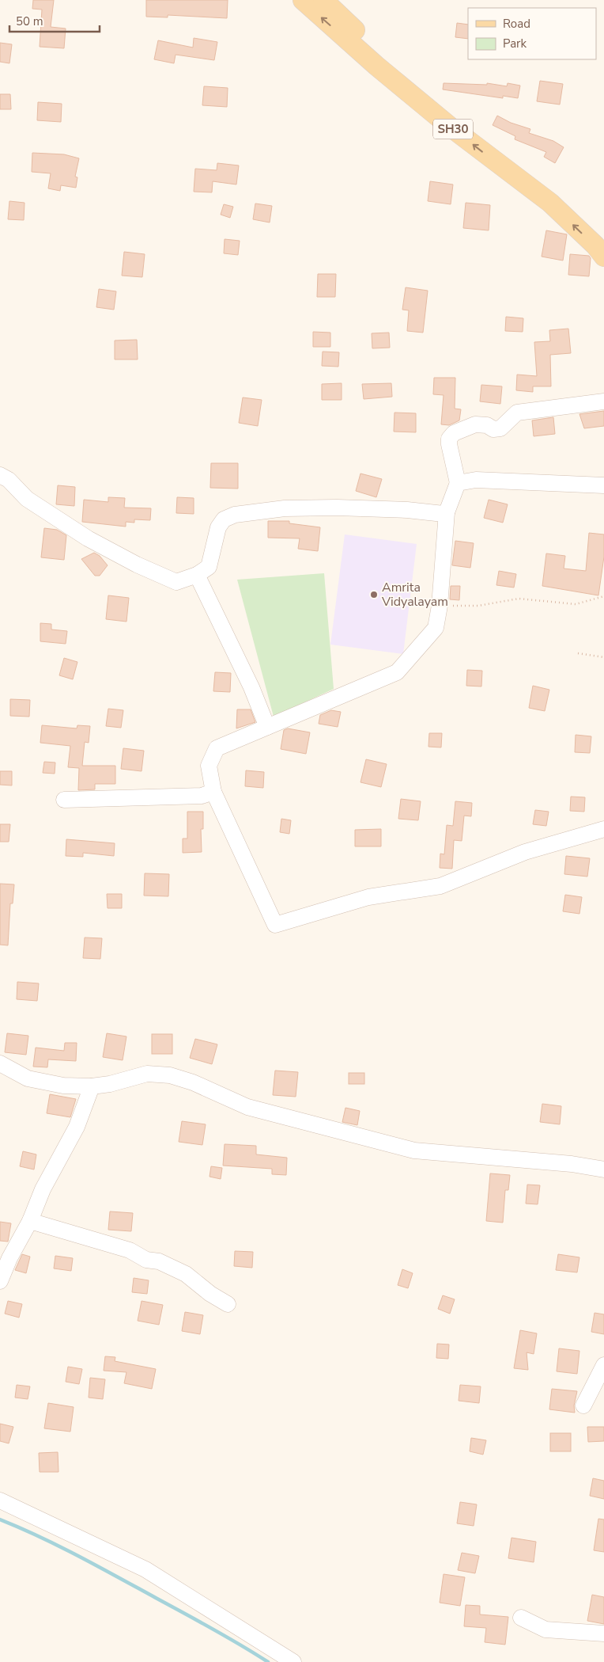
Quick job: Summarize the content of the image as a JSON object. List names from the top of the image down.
{
  "streets": {
    "main road": ["SH30"]
  },
  "places": ["Amrita Vidyalayam"],
  "legend": ["Road", "Park"],
  "scale_bar": "50 m"
}
